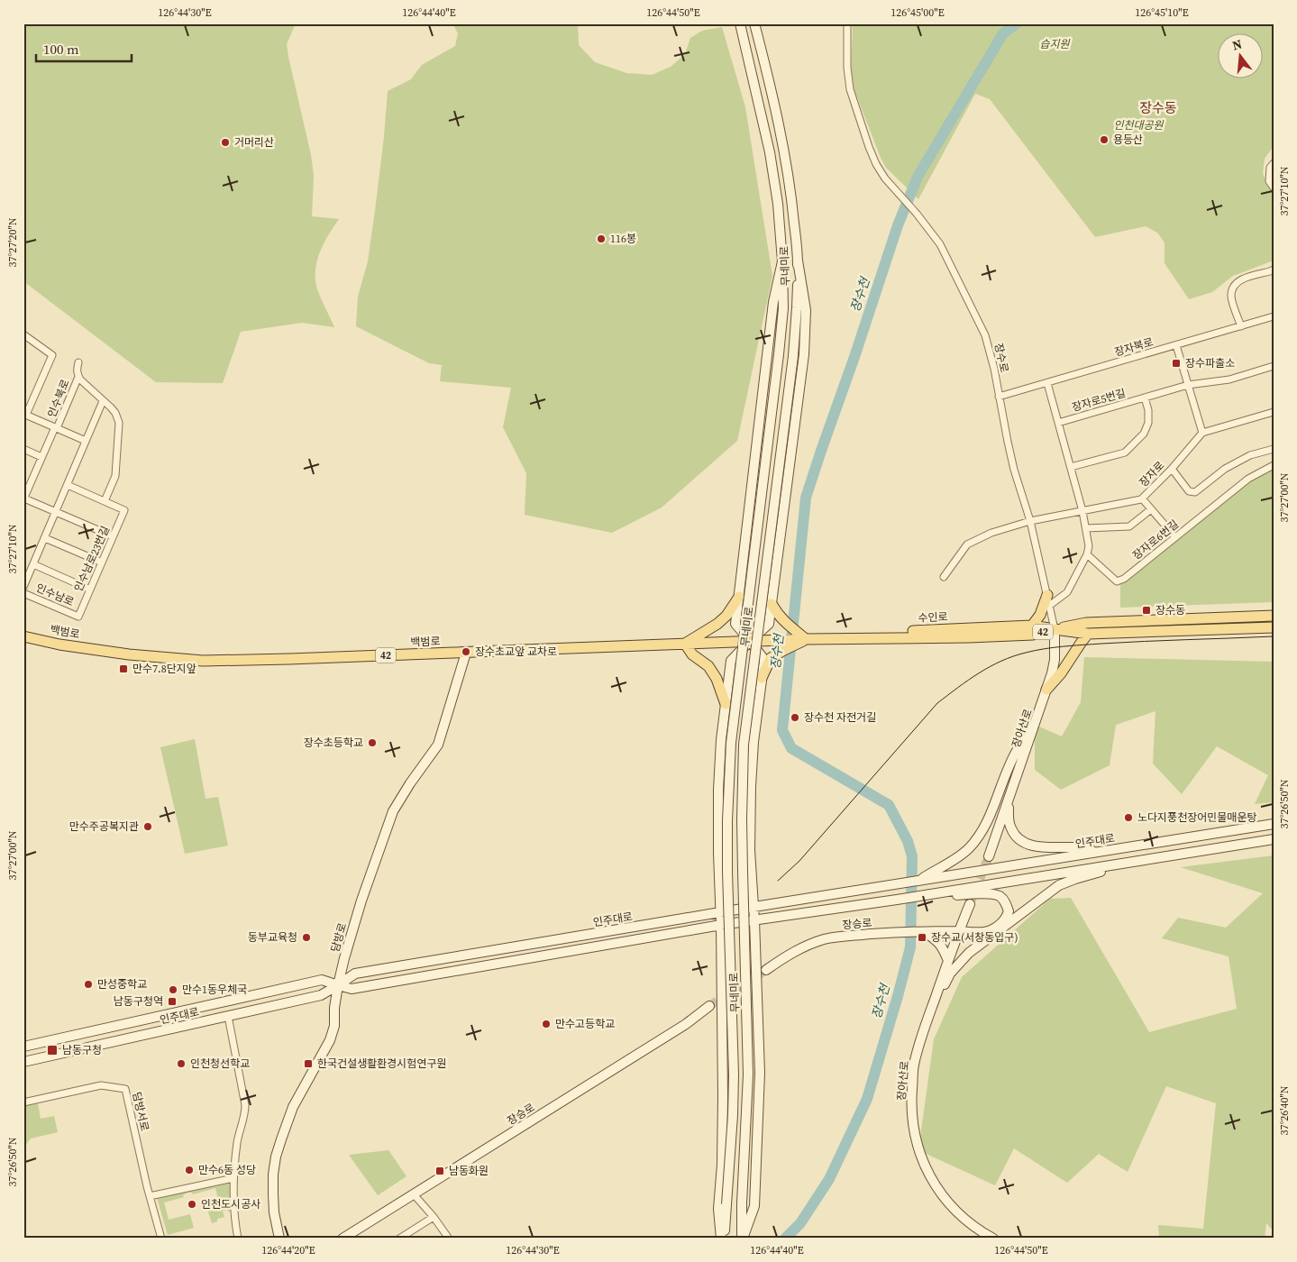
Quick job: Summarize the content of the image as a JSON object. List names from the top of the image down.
{
  "streets": {
    "main road": [
      "무네미로",
      "수인로",
      "백범로",
      "42",
      "장아산로",
      "인주대로",
      "장승로",
      "담방로"
    ],
    "street": [
      "장자북로",
      "장수로",
      "인수북로",
      "장자로5번길",
      "장자로",
      "장자로6번길",
      "인수남로23번길",
      "인수남로",
      "담방서로"
    ]
  },
  "crossings": [
    ["장자북로", "장수로"],
    ["장수로", "장자로"],
    ["장수로", "수인로"],
    ["장수로", "장아산로"],
    ["인수남로23번길", "인수남로"],
    ["수인로", "백범로"],
    ["수인로", "장아산로"],
    ["백범로", "담방로"],
    ["장아산로", "장승로"],
    ["인주대로", "장승로"],
    ["인주대로", "담방로"]
  ],
  "districts": ["장수동"],
  "water": ["장수천"],
  "parks": ["습지원", "인천대공원"],
  "places": {
    "other": [
      "용등산",
      "거머리산",
      "116봉",
      "장수초교앞 교차로",
      "장수천 자전거길",
      "장수초등학교",
      "노다지풍천장어민물매운탕",
      "만수주공복지관",
      "동부교육청",
      "만성중학교",
      "만수1동우체국",
      "만수고등학교",
      "인천청선학교",
      "만수6동 성당",
      "인천도시공사"
    ],
    "transit": [
      "장수파출소",
      "장수동",
      "만수7.8단지앞",
      "장수교(서창동입구)",
      "남동구청역",
      "남동구청",
      "한국건설생활환경시험연구원",
      "남동화원"
    ]
  },
  "scale_bar": "100 m",
  "north": "top",
  "coordinates": [
    "126°44'30\"E",
    "126°44'40\"E",
    "126°44'50\"E",
    "126°45'00\"E",
    "126°45'10\"E",
    "37°27'10\"N",
    "37°27'20\"N",
    "37°27'00\"N",
    "37°26'50\"N",
    "37°26'40\"N",
    "126°44'20\"E"
  ]
}
